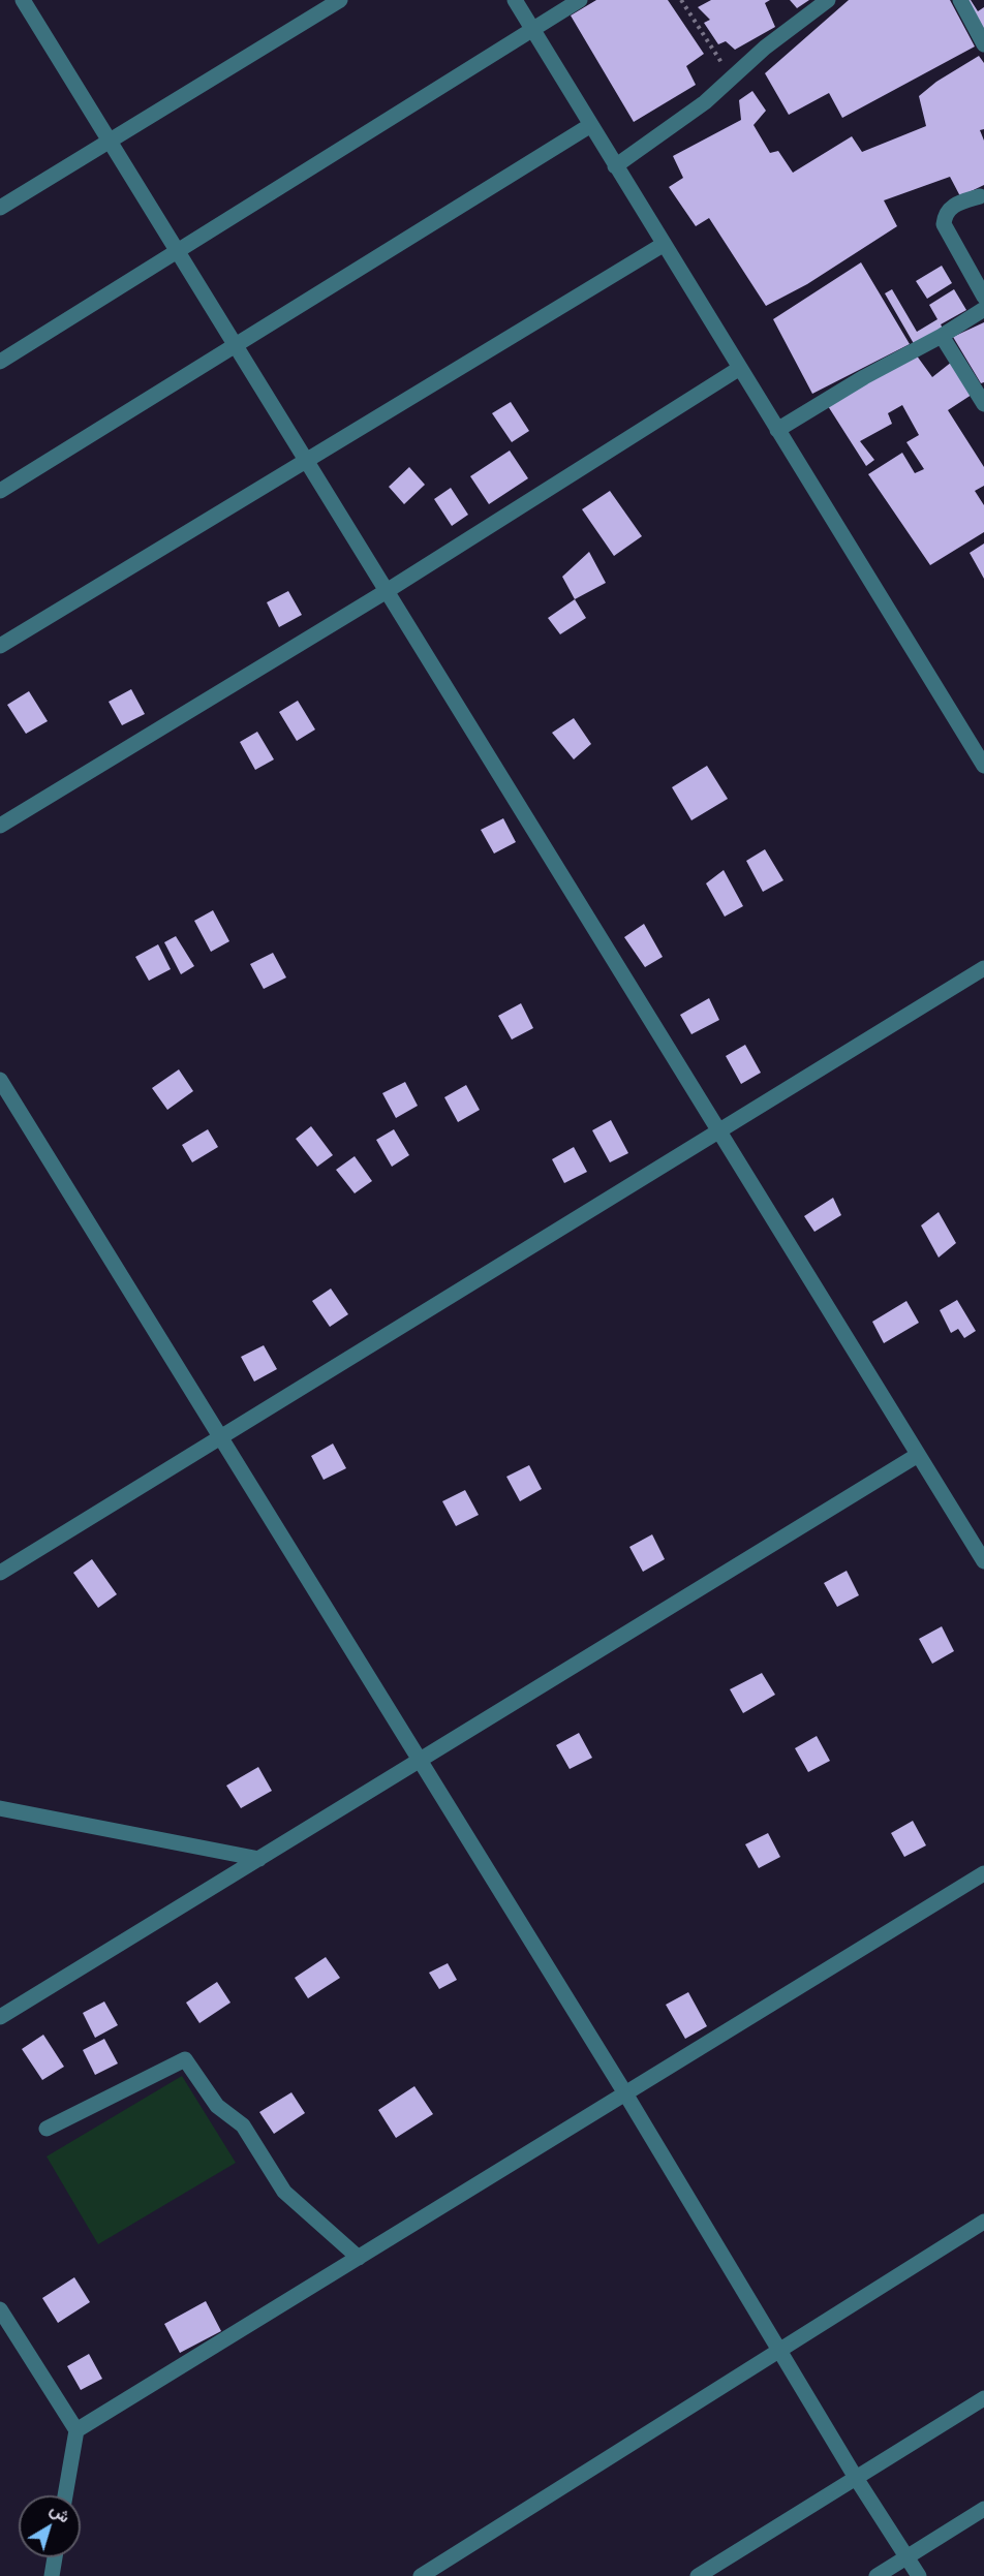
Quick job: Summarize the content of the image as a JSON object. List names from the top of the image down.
{
  "north": "top right"
}
